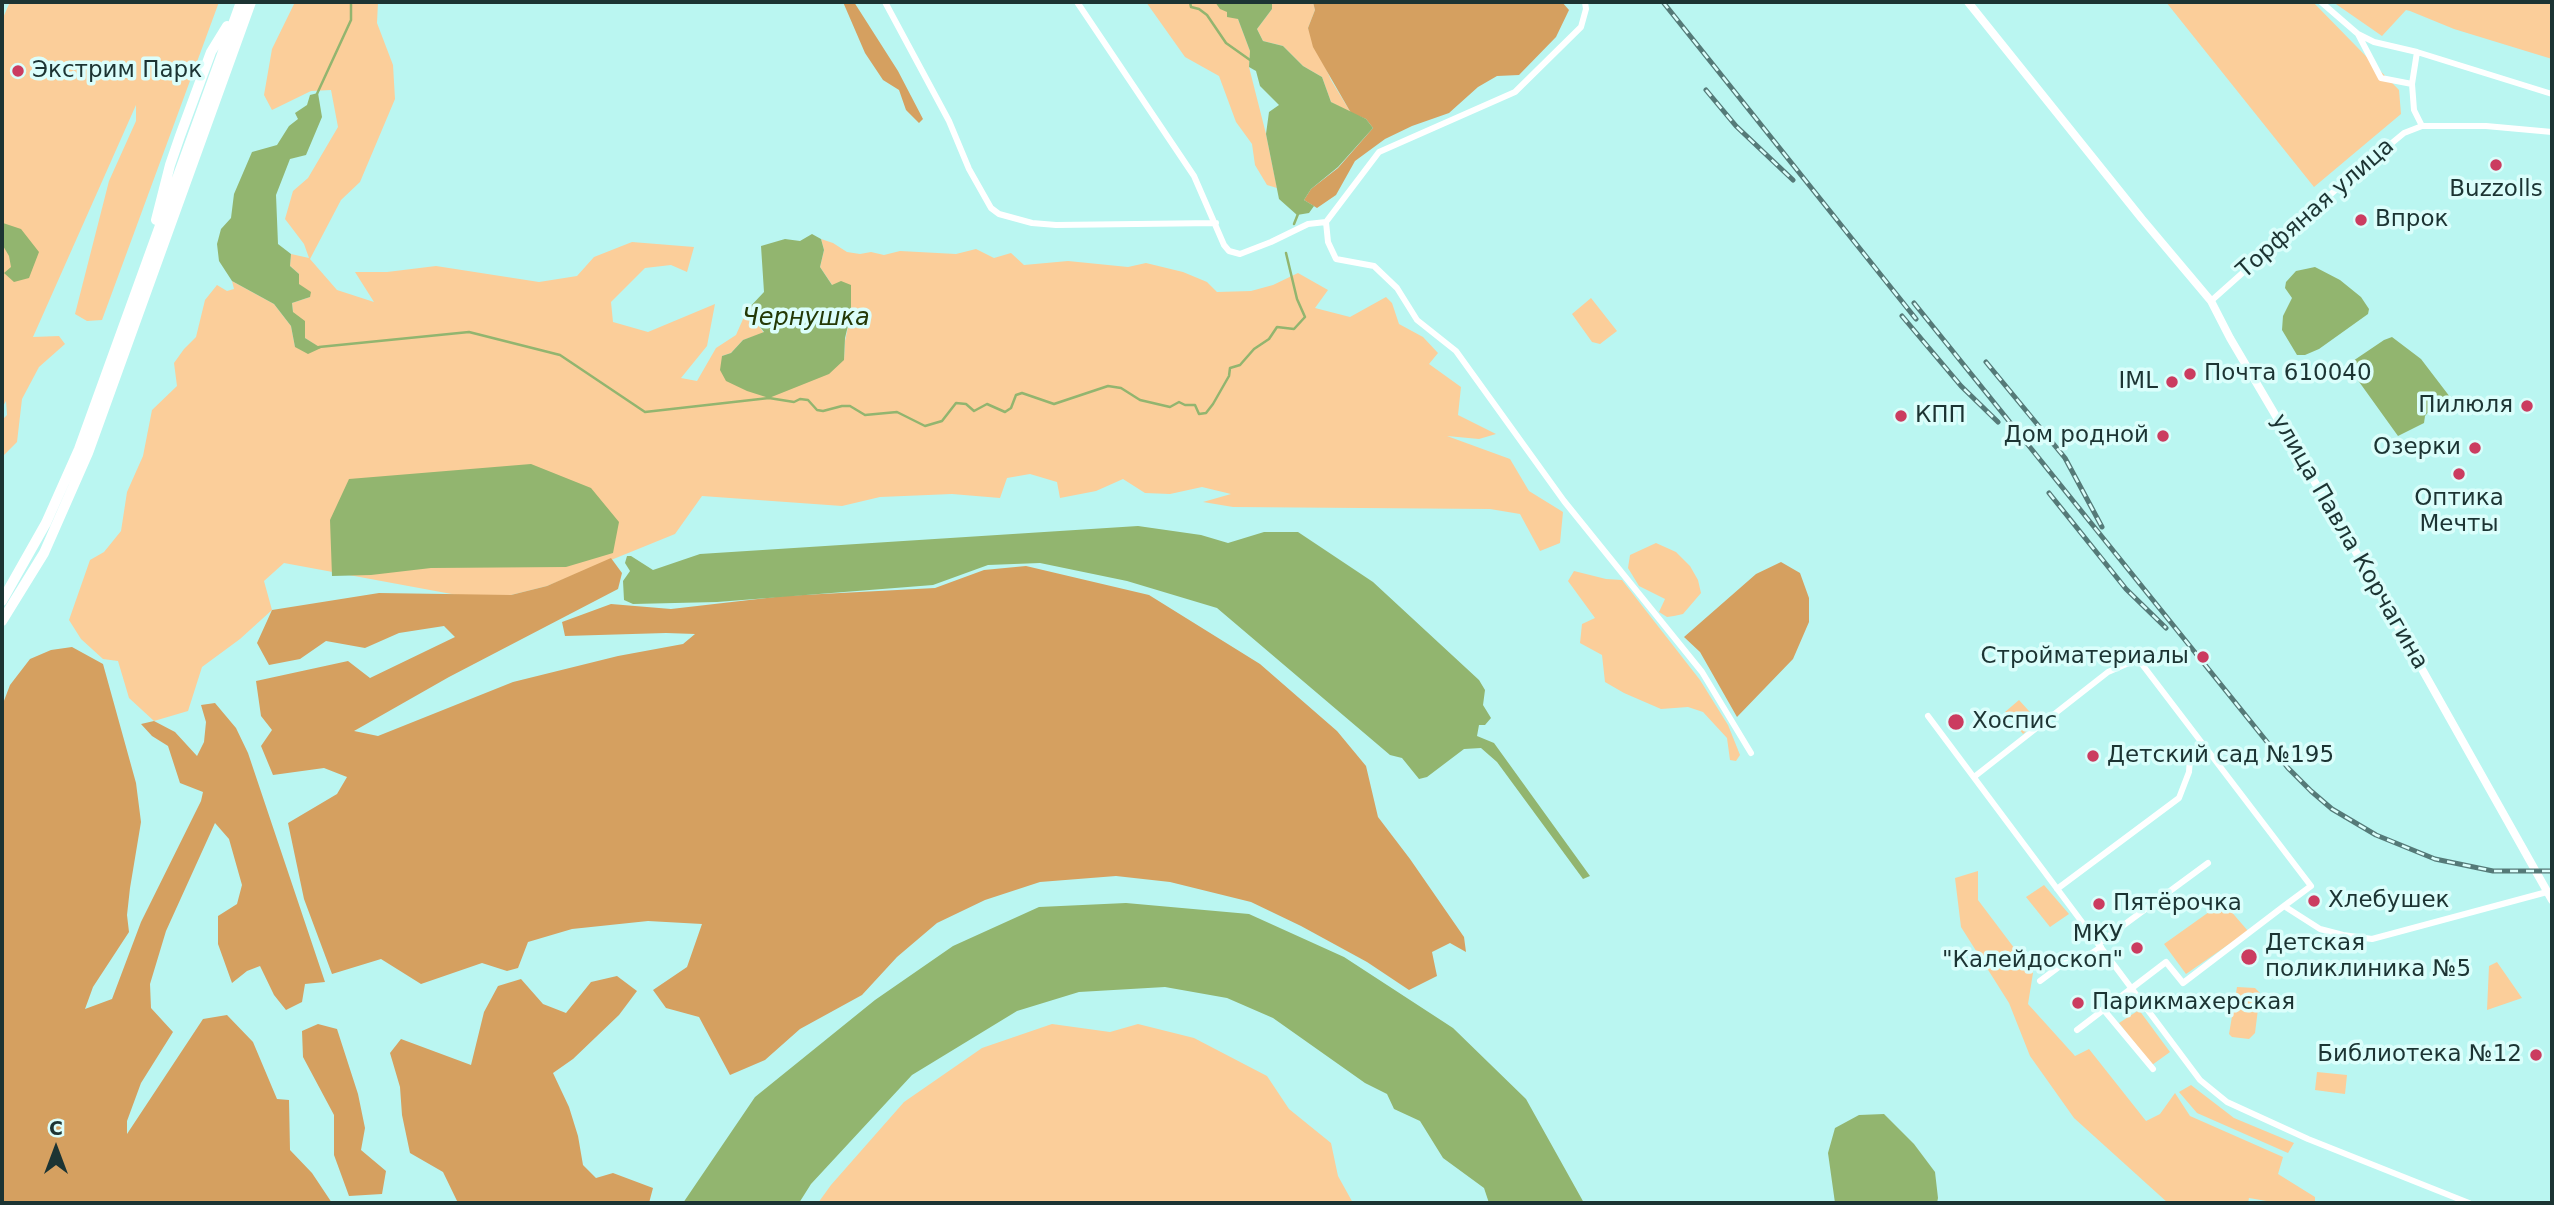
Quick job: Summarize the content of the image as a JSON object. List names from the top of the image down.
{
  "streets": {
    "main road": ["улица Павла Корчагина"],
    "street": ["Торфяная улица"]
  },
  "crossings": [
    ["Торфяная улица", "улица Павла Корчагина"]
  ],
  "water": ["Чернушка"],
  "places": [
    "Экстрим Парк",
    "Buzzolls",
    "Впрок",
    "Почта 610040",
    "IML",
    "Пилюля",
    "КПП",
    "Дом родной",
    "Озерки",
    "Оптика Мечты",
    "Стройматериалы",
    "Хоспис",
    "Детский сад №195",
    "Хлебушек",
    "Пятёрочка",
    "МКУ \"Калейдоскоп\"",
    "Детская поликлиника №5",
    "Парикмахерская",
    "Библиотека №12"
  ],
  "north": "top"
}
